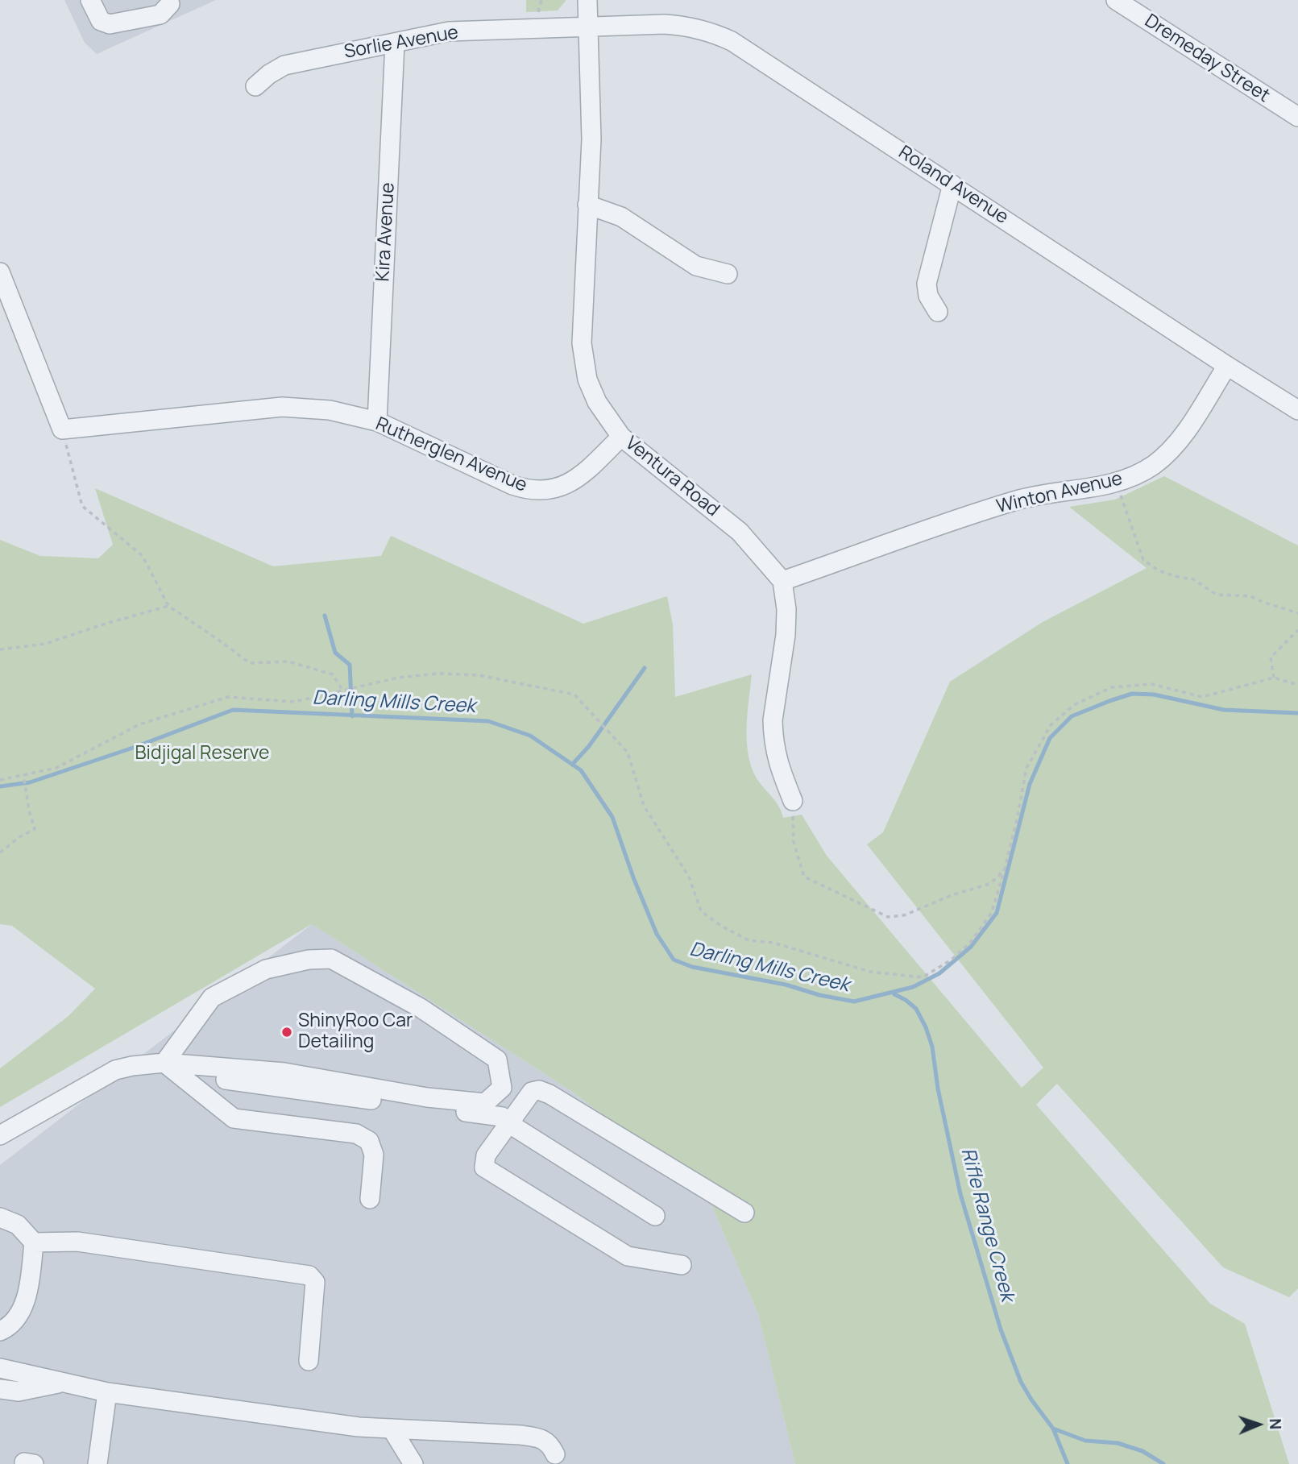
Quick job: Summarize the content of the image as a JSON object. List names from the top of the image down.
{
  "streets": {
    "street": [
      "Sorlie Avenue",
      "Dremeday Street",
      "Roland Avenue",
      "Kira Avenue",
      "Rutherglen Avenue",
      "Ventura Road",
      "Winton Avenue"
    ]
  },
  "crossings": [
    ["Sorlie Avenue", "Roland Avenue"],
    ["Sorlie Avenue", "Kira Avenue"],
    ["Sorlie Avenue", "Ventura Road"],
    ["Roland Avenue", "Ventura Road"],
    ["Roland Avenue", "Winton Avenue"],
    ["Kira Avenue", "Rutherglen Avenue"],
    ["Rutherglen Avenue", "Ventura Road"],
    ["Ventura Road", "Winton Avenue"]
  ],
  "water": ["Darling Mills Creek", "Rifle Range Creek"],
  "parks": ["Bidjigal Reserve"],
  "places": ["ShinyRoo Car Detailing"],
  "north": "right"
}
